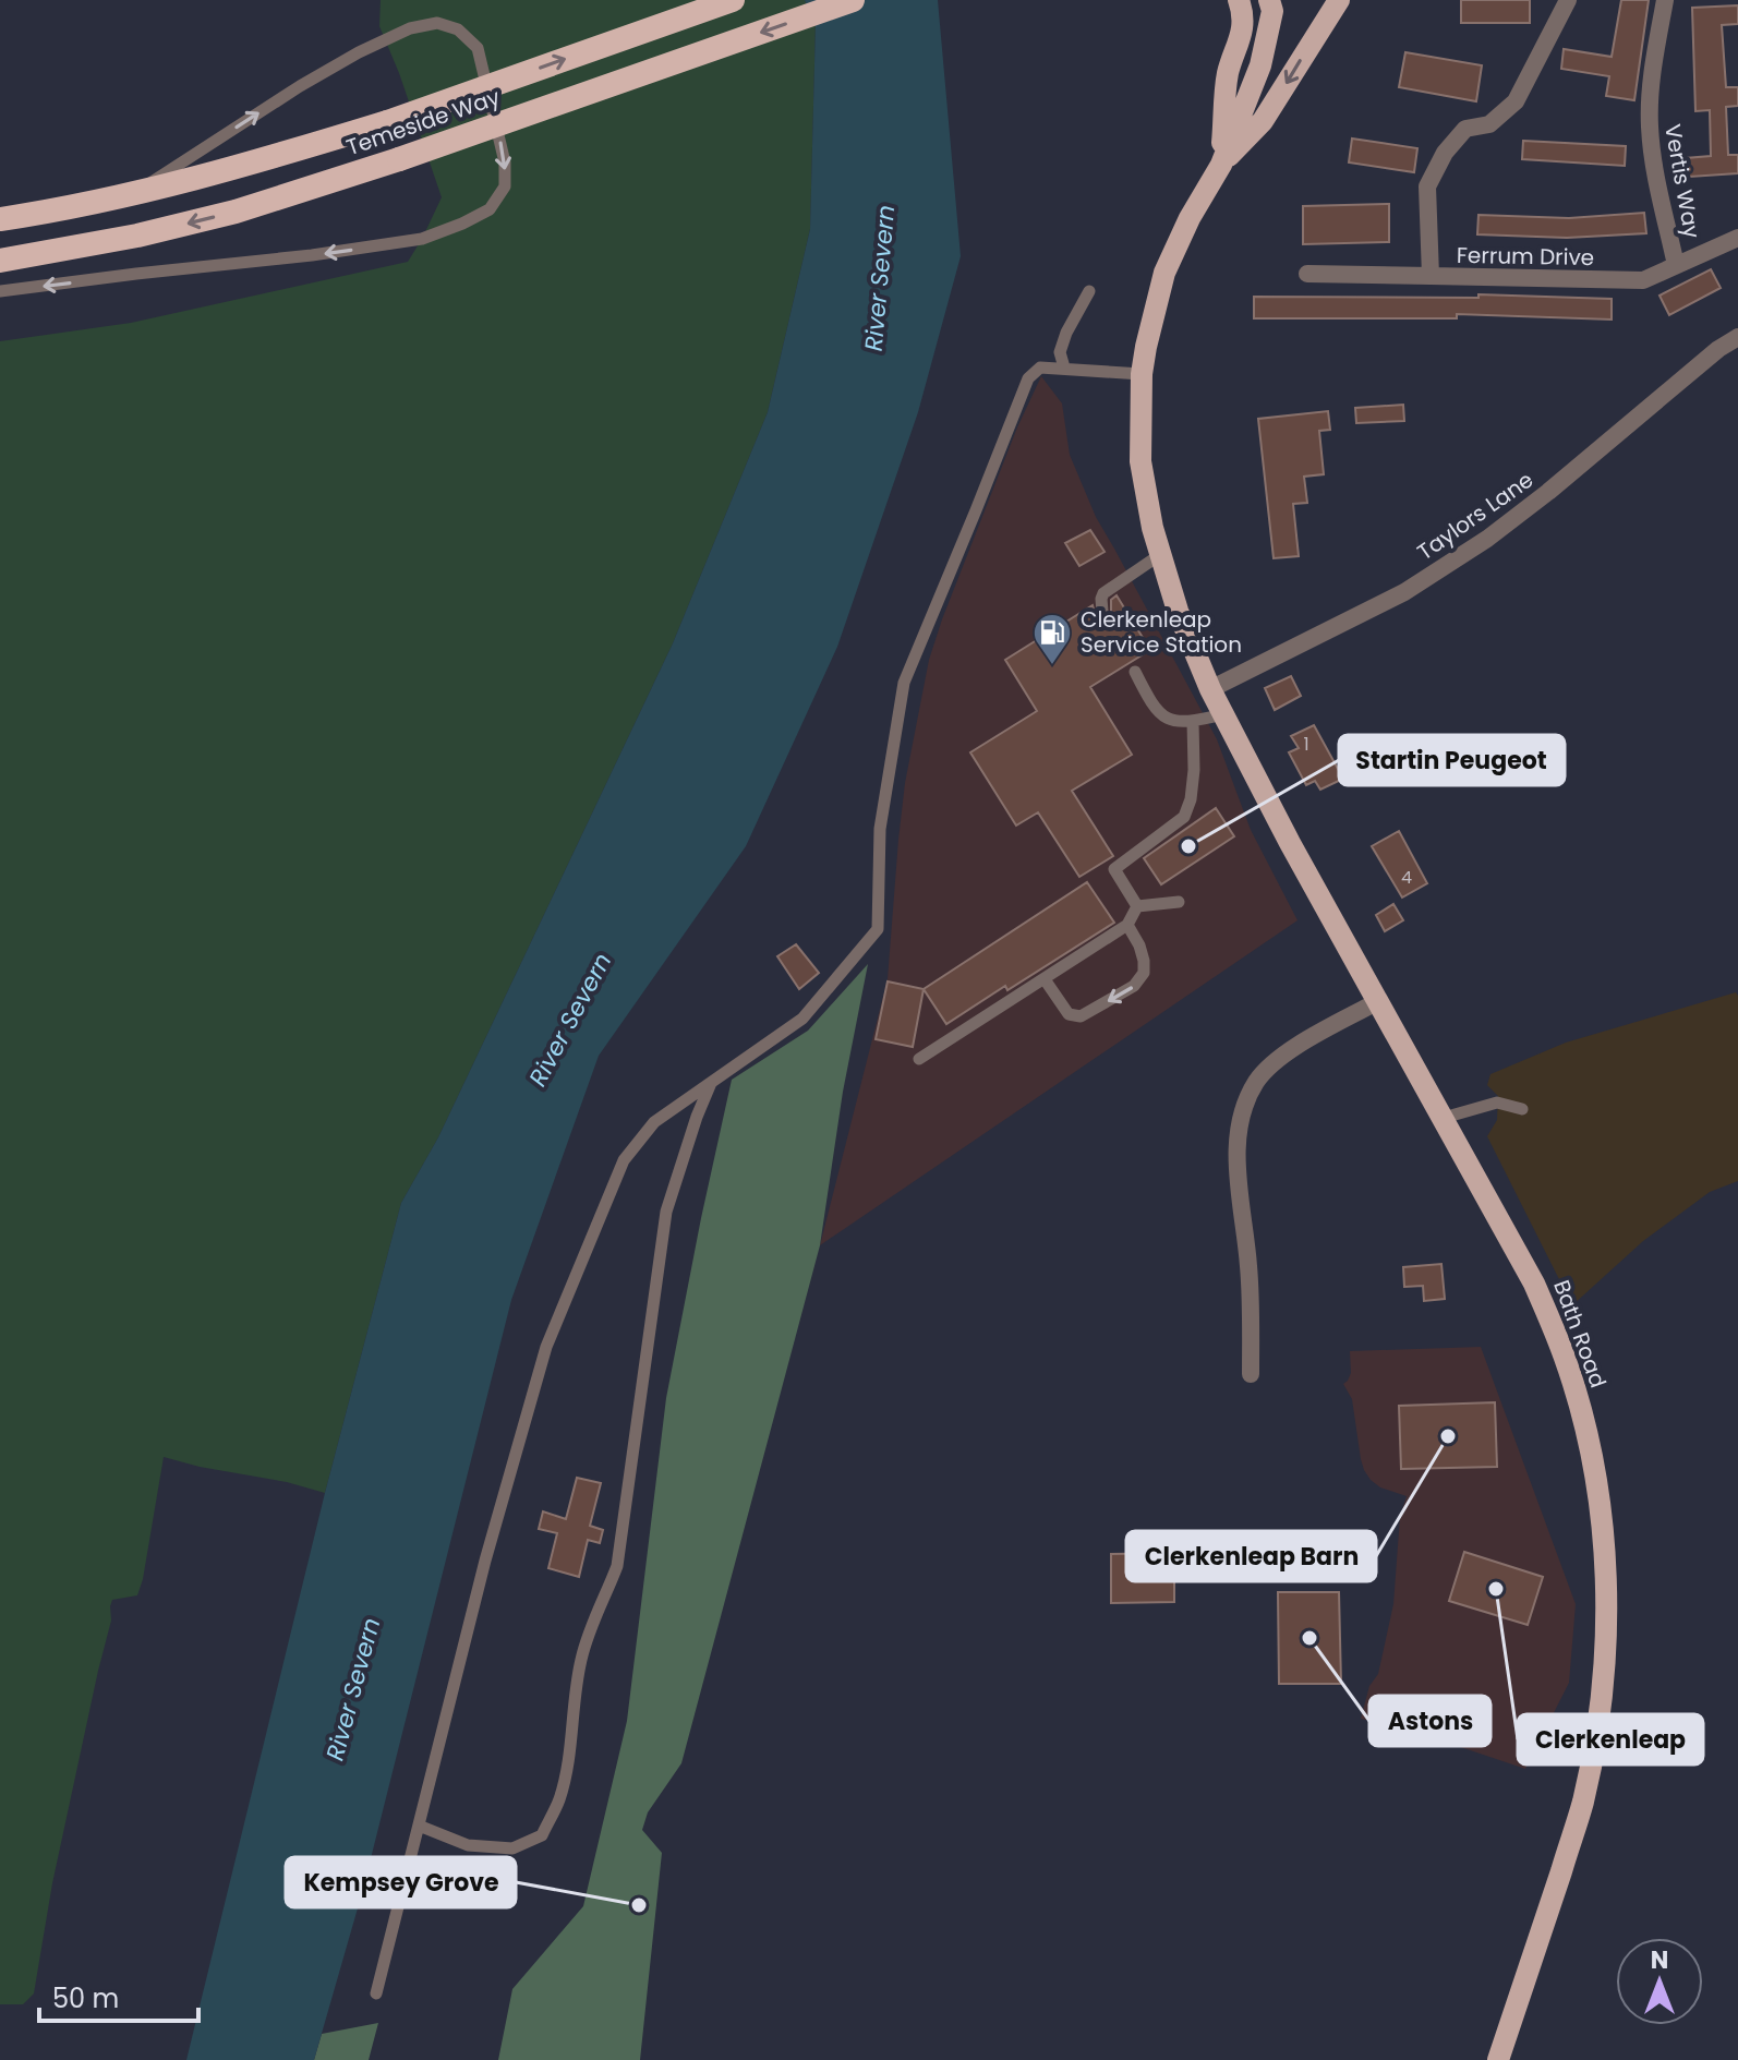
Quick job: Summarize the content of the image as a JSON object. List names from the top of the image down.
{
  "streets": {
    "highway": ["Temeside Way"],
    "main road": ["Bath Road"],
    "street": ["Vertis Way", "Ferrum Drive", "Taylors Lane"]
  },
  "crossings": [
    ["Vertis Way", "Ferrum Drive"],
    ["Taylors Lane", "Bath Road"]
  ],
  "water": ["River Severn"],
  "places": {
    "fuel station": ["Clerkenleap Service Station"],
    "other": [
      "Startin Peugeot",
      "Clerkenleap Barn",
      "Clerkenleap",
      "Astons",
      "Kempsey Grove"
    ]
  },
  "house_numbers": ["1", "4"],
  "scale_bar": "50 m",
  "north": "top"
}
